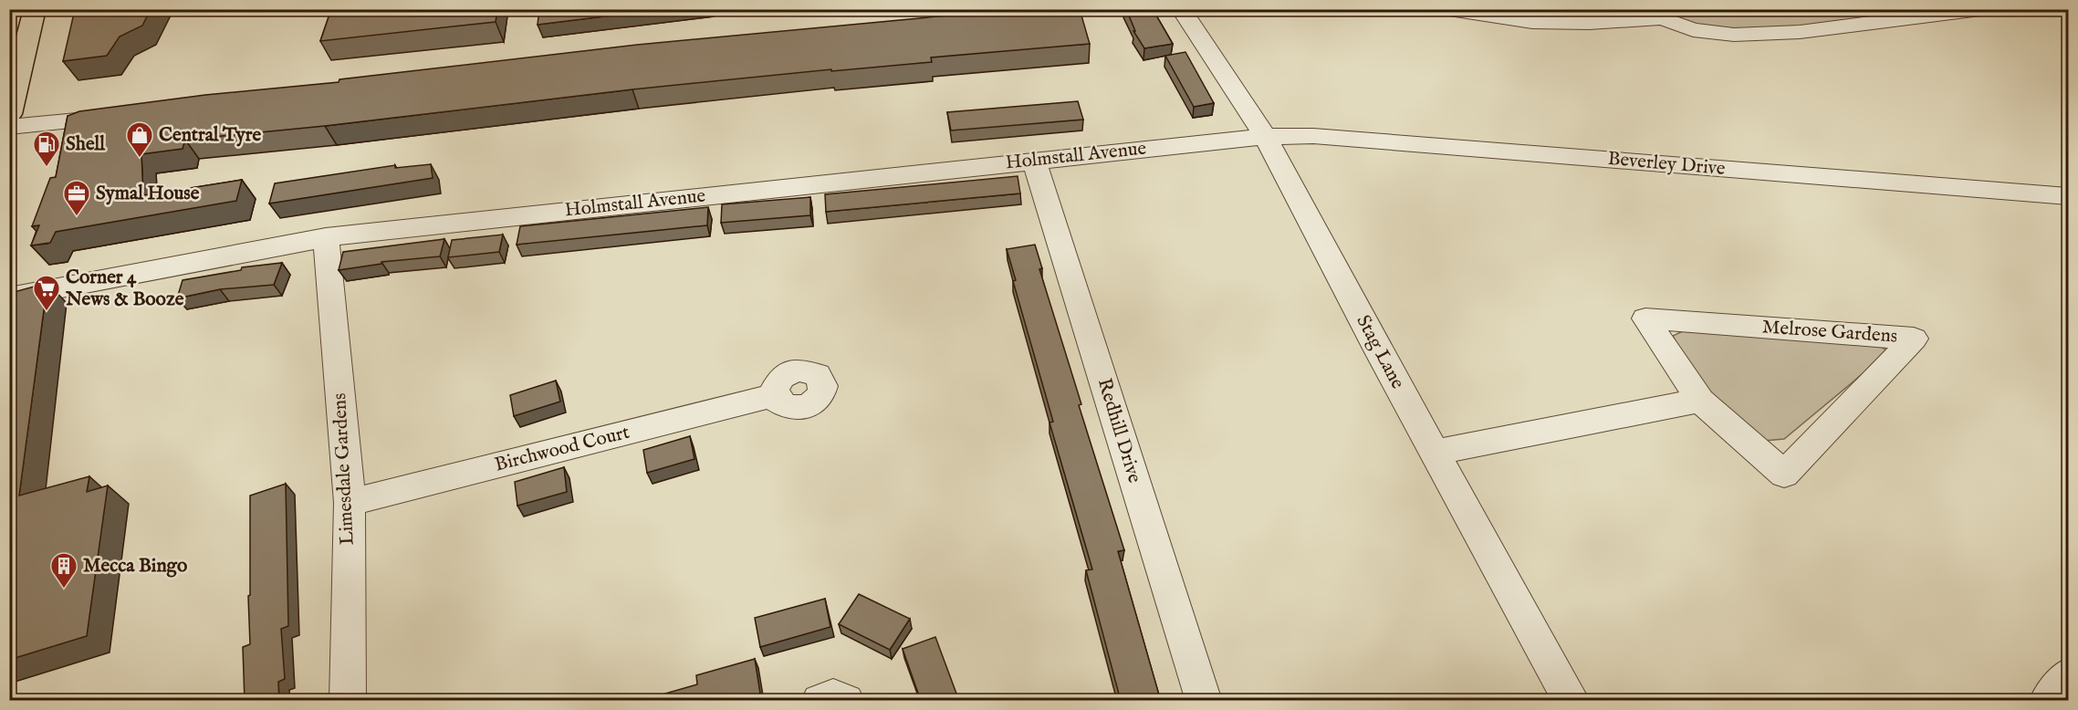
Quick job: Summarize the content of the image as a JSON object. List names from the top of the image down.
{
  "streets": {
    "street": [
      "Holmstall Avenue",
      "Beverley Drive",
      "Melrose Gardens",
      "Stag Lane",
      "Redhill Drive",
      "Birchwood Court",
      "Limesdale Gardens"
    ]
  },
  "crossings": [
    ["Holmstall Avenue", "Beverley Drive"],
    ["Holmstall Avenue", "Stag Lane"],
    ["Holmstall Avenue", "Redhill Drive"],
    ["Holmstall Avenue", "Limesdale Gardens"],
    ["Beverley Drive", "Stag Lane"],
    ["Birchwood Court", "Limesdale Gardens"]
  ],
  "places": {
    "shop": ["Central Tyre"],
    "fuel station": ["Shell"],
    "office": ["Symal House"],
    "supermarket": ["Corner 4 News & Booze"],
    "building": ["Mecca Bingo"]
  }
}
